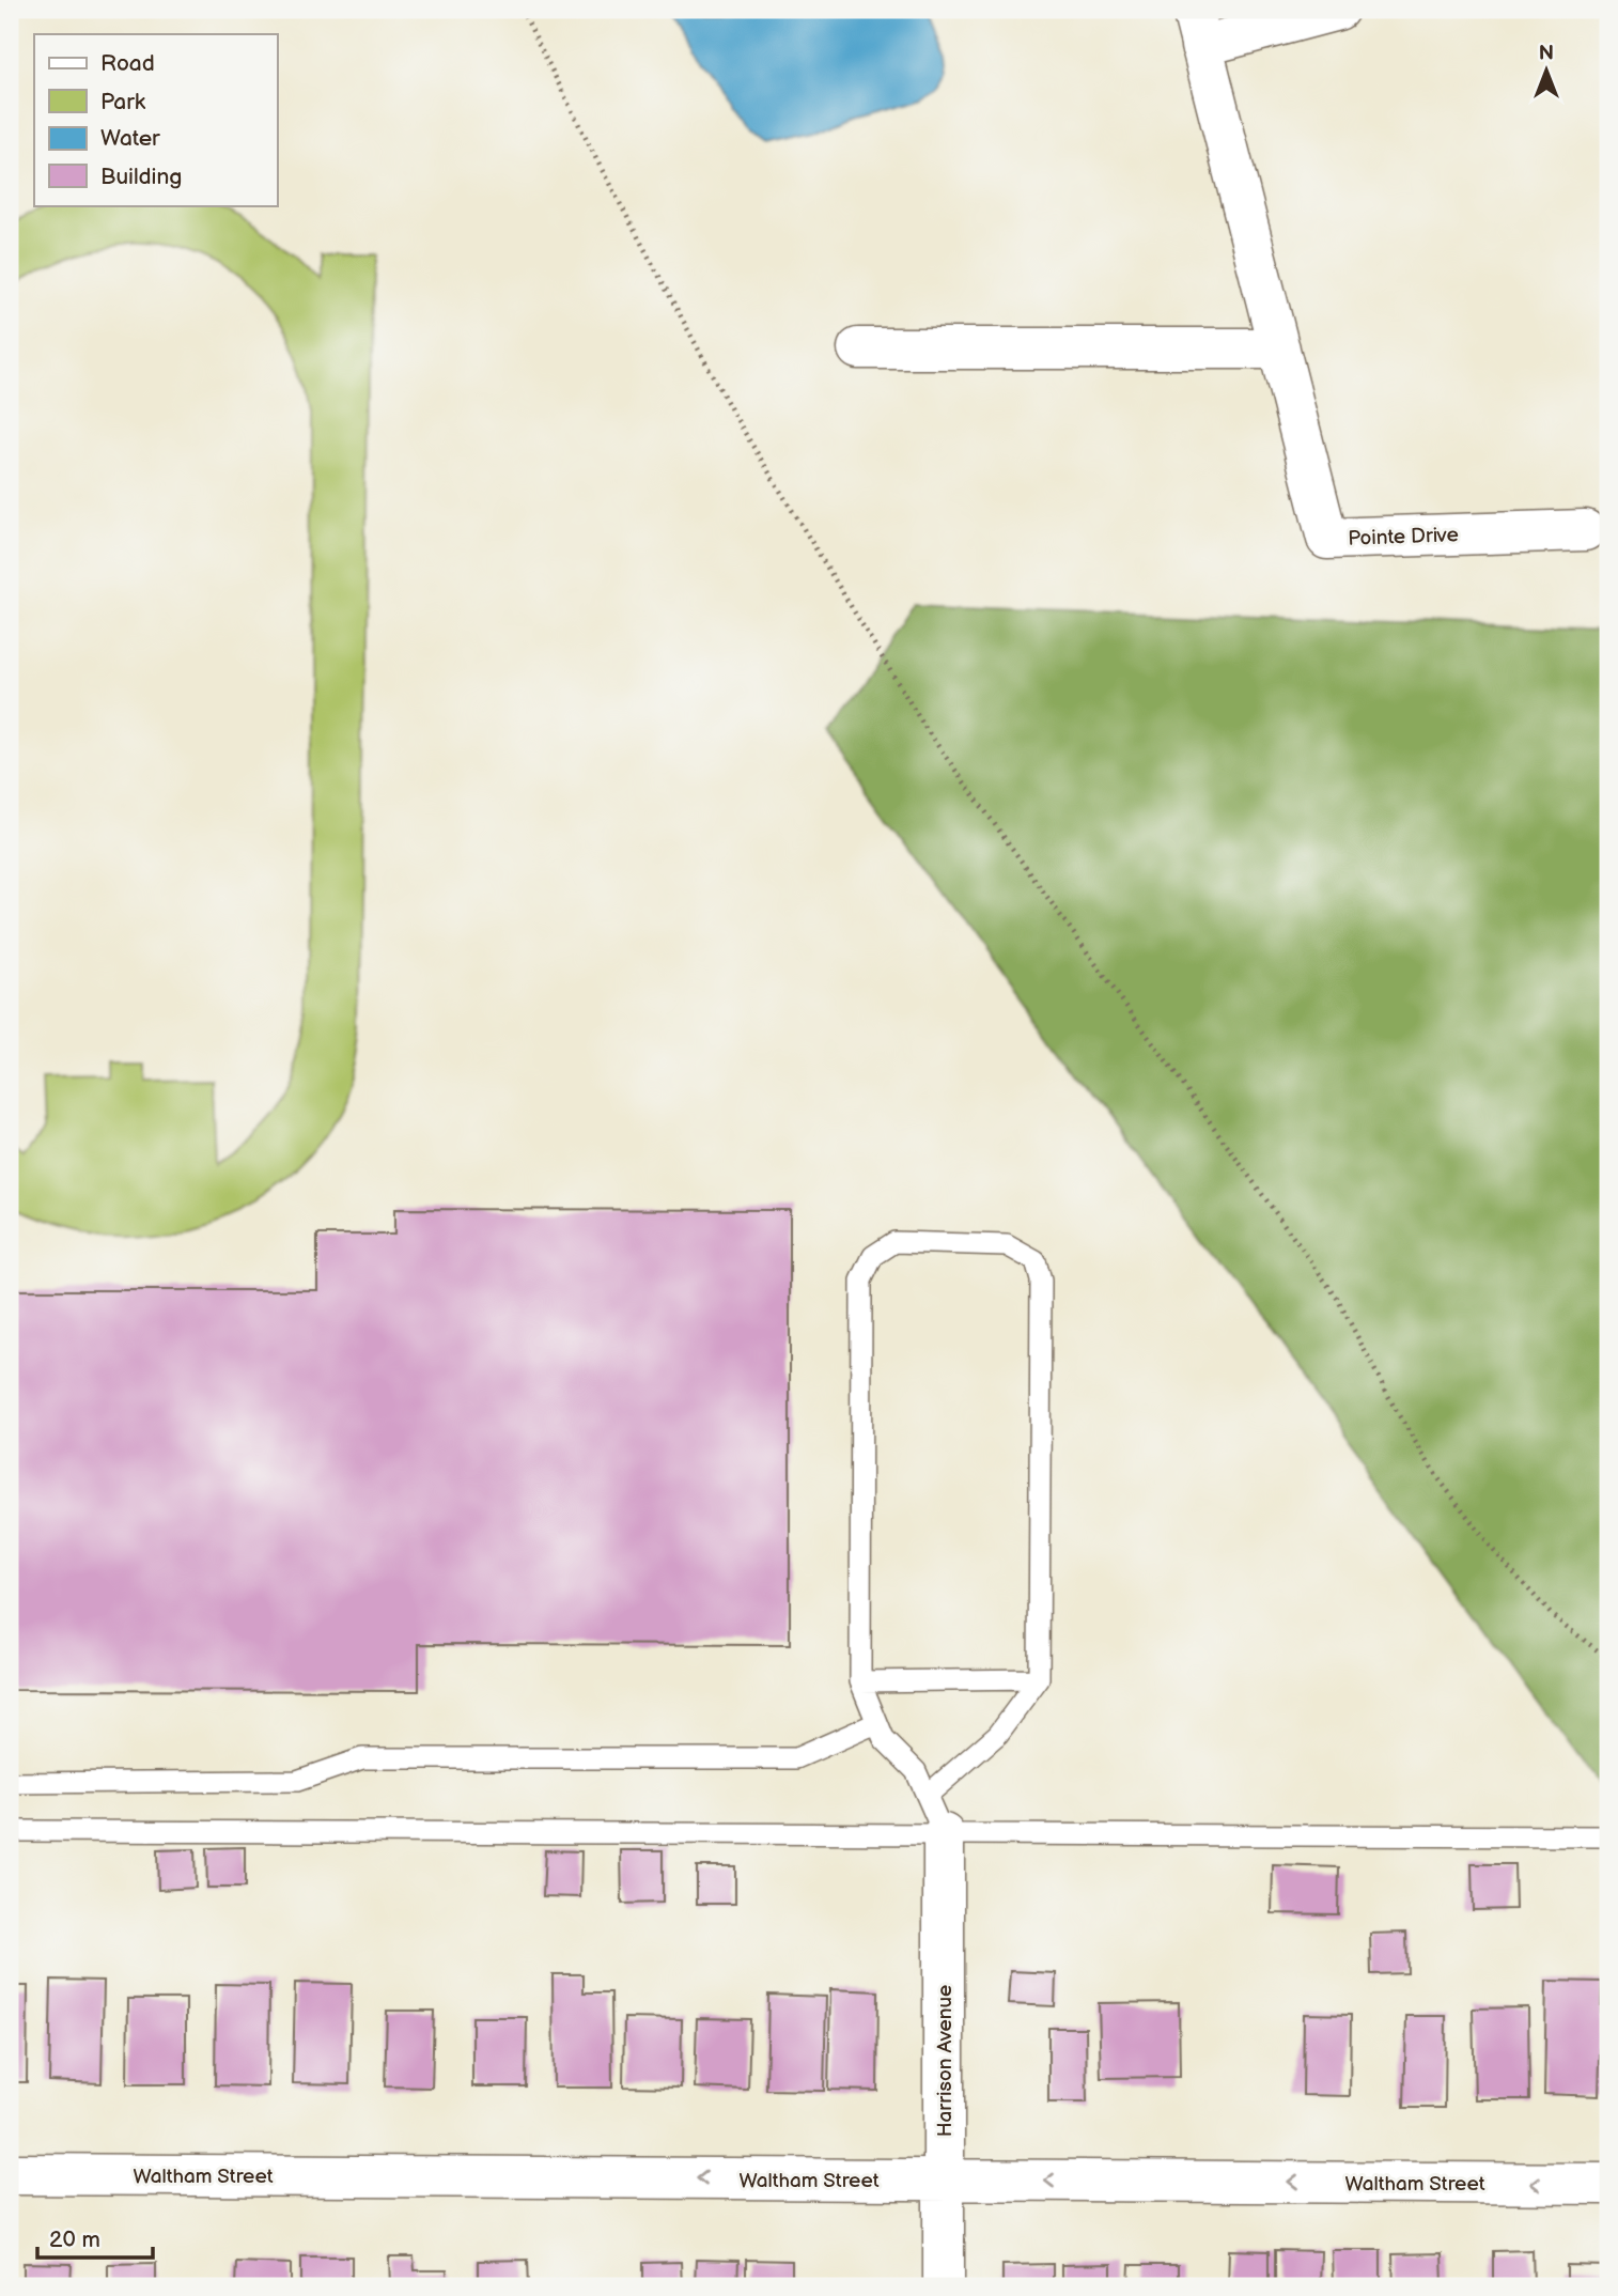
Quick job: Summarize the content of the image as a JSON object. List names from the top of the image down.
{
  "streets": {
    "street": ["Pointe Drive", "Harrison Avenue", "Waltham Street"]
  },
  "crossings": [
    ["Harrison Avenue", "Waltham Street"]
  ],
  "one_way": ["Waltham Street"],
  "legend": [
    "Road",
    "Park",
    "Water",
    "Building"
  ],
  "scale_bar": "20 m",
  "north": "top"
}
